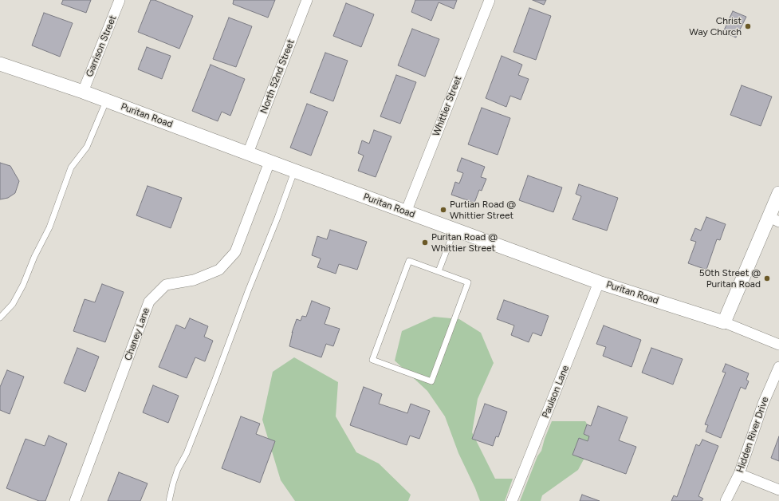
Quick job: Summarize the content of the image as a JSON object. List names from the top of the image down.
{
  "streets": {
    "street": [
      "Garrison Street",
      "North 52nd Street",
      "Whittier Street",
      "Puritan Road",
      "Chaney Lane",
      "Paulson Lane",
      "Hidden River Drive"
    ]
  },
  "crossings": [
    ["Garrison Street", "Puritan Road"],
    ["North 52nd Street", "Puritan Road"],
    ["Whittier Street", "Puritan Road"],
    ["Puritan Road", "Chaney Lane"],
    ["Puritan Road", "Paulson Lane"]
  ],
  "places": [
    "Christ Way Church",
    "Purtian Road @ Whittier Street",
    "Puritan Road @ Whittier Street",
    "50th Street @ Puritan Road"
  ]
}
